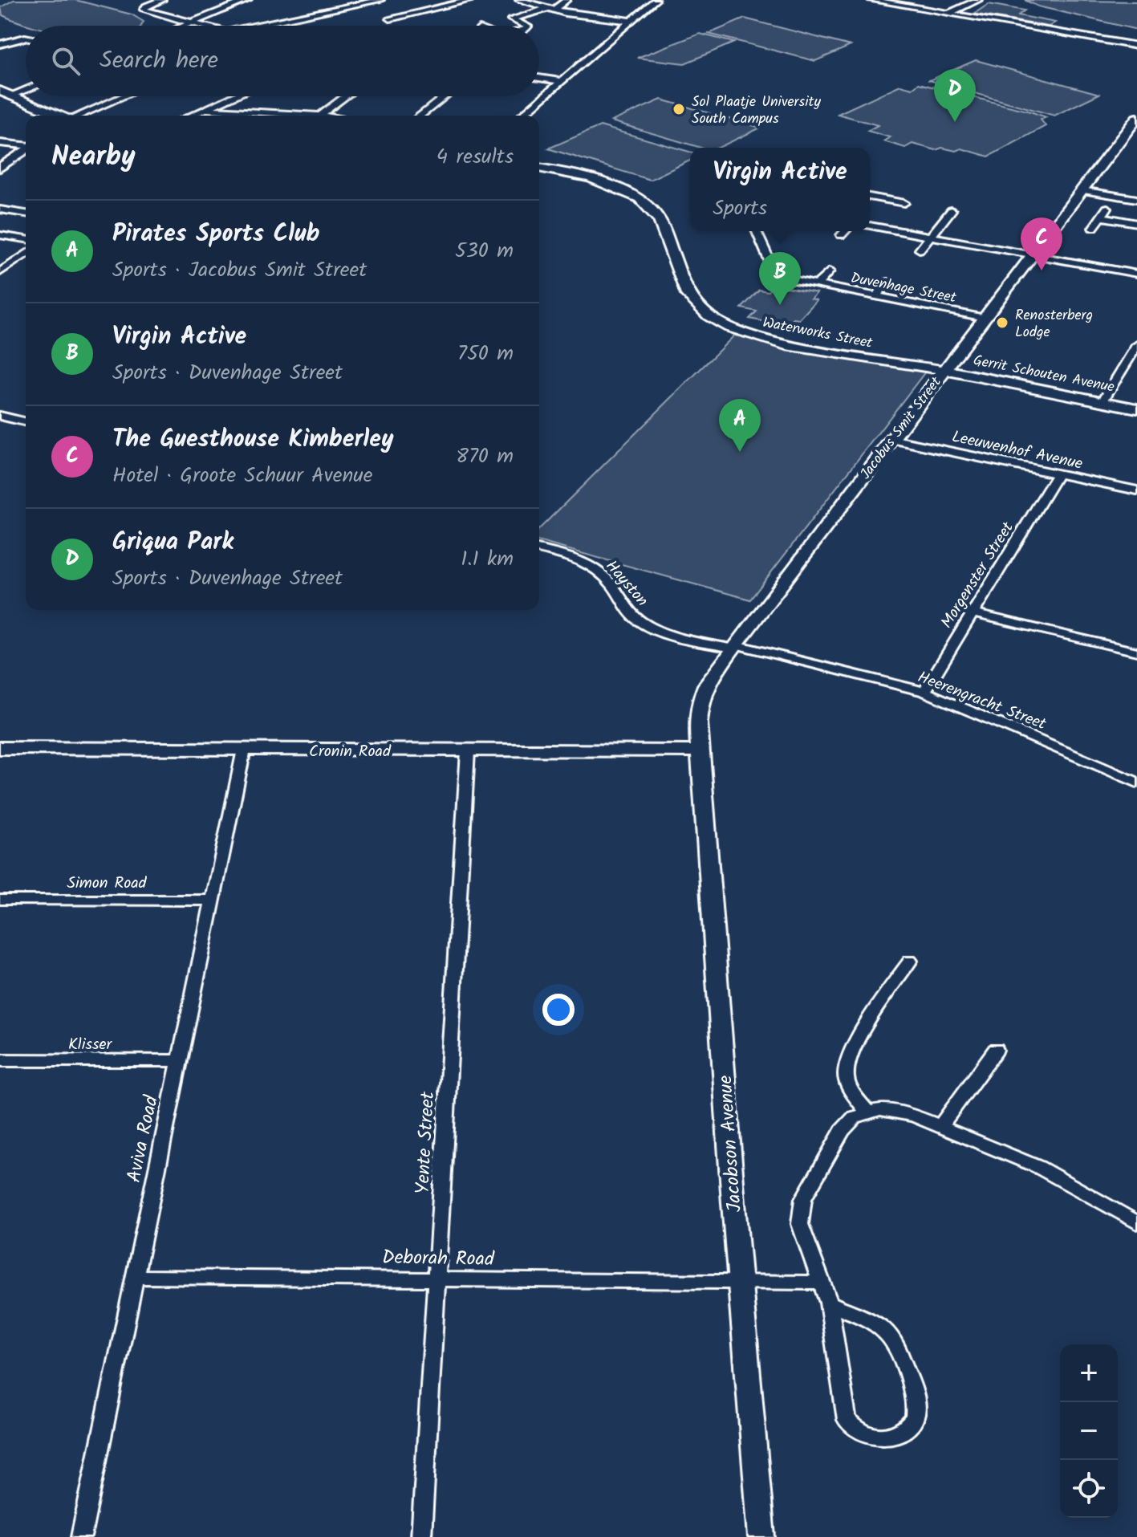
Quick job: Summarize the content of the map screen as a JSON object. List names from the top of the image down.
{
  "streets": {
    "street": [
      "Duvenhage Street",
      "Waterworks Street",
      "Gerrit Schouten Avenue",
      "Jacobus Smit Street",
      "Leeuwenhof Avenue",
      "Morgenster Street",
      "Hayston",
      "Heerengracht Street",
      "Cronin Road",
      "Simon Road",
      "Klisser",
      "Aviva Road",
      "Yente Street",
      "Jacobson Avenue",
      "Deborah Road"
    ]
  },
  "crossings": [
    ["Duvenhage Street", "Jacobus Smit Street"],
    ["Waterworks Street", "Gerrit Schouten Avenue"],
    ["Waterworks Street", "Jacobus Smit Street"],
    ["Gerrit Schouten Avenue", "Jacobus Smit Street"],
    ["Jacobus Smit Street", "Leeuwenhof Avenue"],
    ["Jacobus Smit Street", "Hayston"],
    ["Jacobus Smit Street", "Heerengracht Street"],
    ["Jacobus Smit Street", "Cronin Road"],
    ["Jacobus Smit Street", "Jacobson Avenue"],
    ["Leeuwenhof Avenue", "Morgenster Street"],
    ["Morgenster Street", "Heerengracht Street"],
    ["Hayston", "Heerengracht Street"],
    ["Cronin Road", "Aviva Road"],
    ["Cronin Road", "Yente Street"],
    ["Cronin Road", "Jacobson Avenue"],
    ["Simon Road", "Aviva Road"],
    ["Klisser", "Aviva Road"],
    ["Aviva Road", "Deborah Road"],
    ["Yente Street", "Deborah Road"],
    ["Jacobson Avenue", "Deborah Road"]
  ],
  "places": ["Sol Plaatje University South Campus", "Renosterberg Lodge"],
  "page": {
    "search": "Search here",
    "pins": [
      "D",
      "C",
      "B",
      "A"
    ],
    "heading": ["Nearby", "4 results"],
    "popup": ["Virgin Active", "Sports"],
    "list": [
      {
        "mark": "A",
        "name": "Pirates Sports Club",
        "note": "Sports · Jacobus Smit Street",
        "value": "530 m"
      },
      {
        "mark": "B",
        "name": "Virgin Active",
        "note": "Sports · Duvenhage Street",
        "value": "750 m"
      },
      {
        "mark": "C",
        "name": "The Guesthouse Kimberley",
        "note": "Hotel · Groote Schuur Avenue",
        "value": "870 m"
      },
      {
        "mark": "D",
        "name": "Griqua Park",
        "note": "Sports · Duvenhage Street",
        "value": "1.1 km"
      }
    ],
    "map_buttons": ["+", "−"]
  }
}
